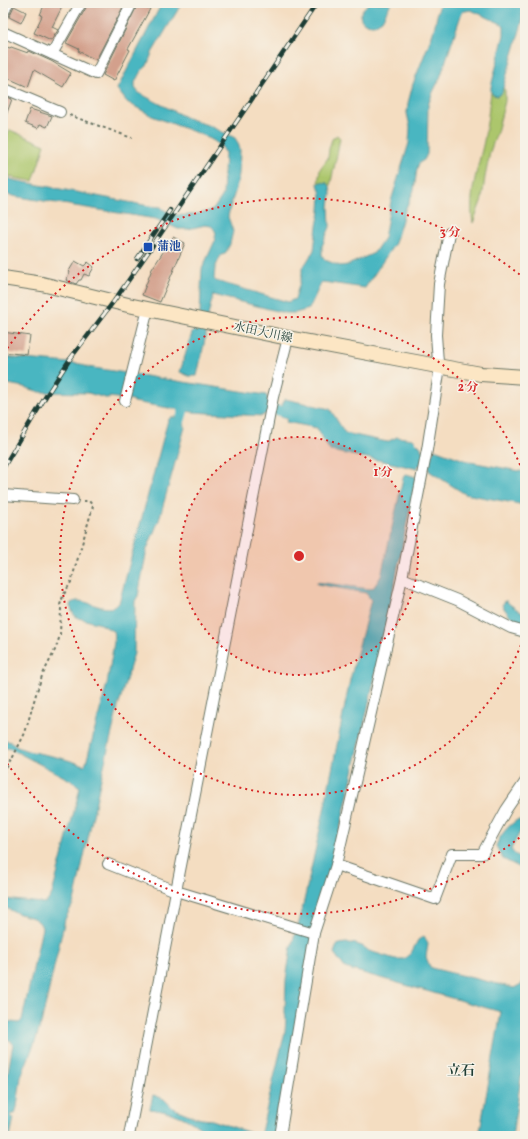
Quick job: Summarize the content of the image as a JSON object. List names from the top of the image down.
{
  "streets": {
    "main road": ["水田大川線"]
  },
  "districts": ["立石"],
  "places": {
    "transit": ["蒲池"]
  },
  "rings": ["3 分", "2 分", "1 分"]
}
